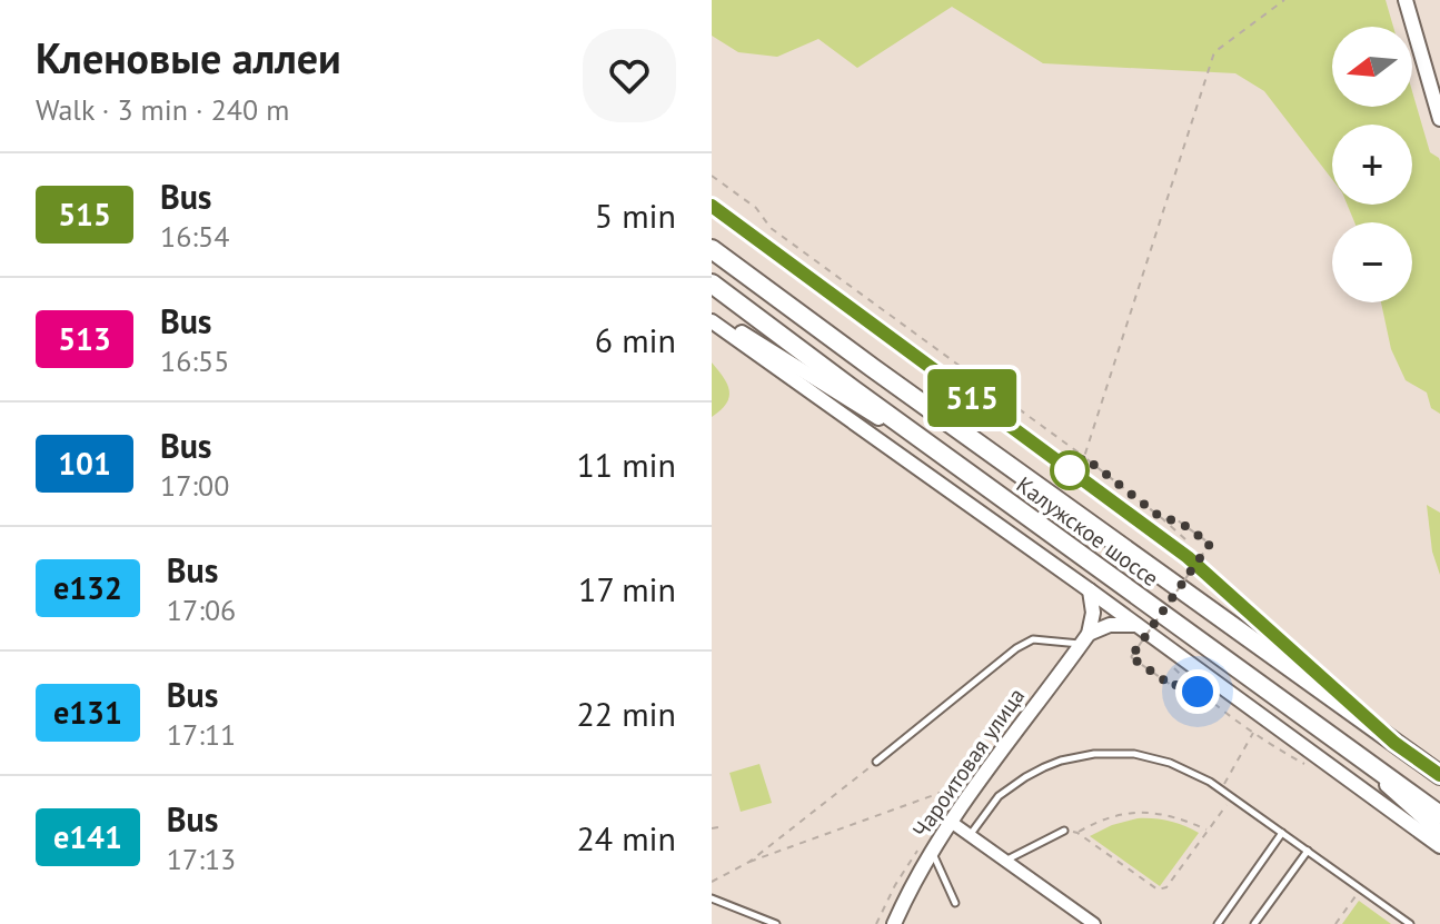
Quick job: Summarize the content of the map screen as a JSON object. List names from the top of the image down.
{
  "streets": {
    "highway": ["Калужское шоссе"],
    "street": ["Чароитовая улица"]
  },
  "lines": ["bus line 515"],
  "north": "left",
  "page": {
    "heading": ["Кленовые аллеи", "Walk · 3 min · 240 m"],
    "on_map": "515",
    "map_buttons": ["+", "−"],
    "list": [
      {
        "mark": "515",
        "name": "Bus",
        "note": "16:54",
        "value": "5 min"
      },
      {
        "mark": "513",
        "name": "Bus",
        "note": "16:55",
        "value": "6 min"
      },
      {
        "mark": "101",
        "name": "Bus",
        "note": "17:00",
        "value": "11 min"
      },
      {
        "mark": "е132",
        "name": "Bus",
        "note": "17:06",
        "value": "17 min"
      },
      {
        "mark": "е131",
        "name": "Bus",
        "note": "17:11",
        "value": "22 min"
      },
      {
        "mark": "е141",
        "name": "Bus",
        "note": "17:13",
        "value": "24 min"
      }
    ]
  }
}
